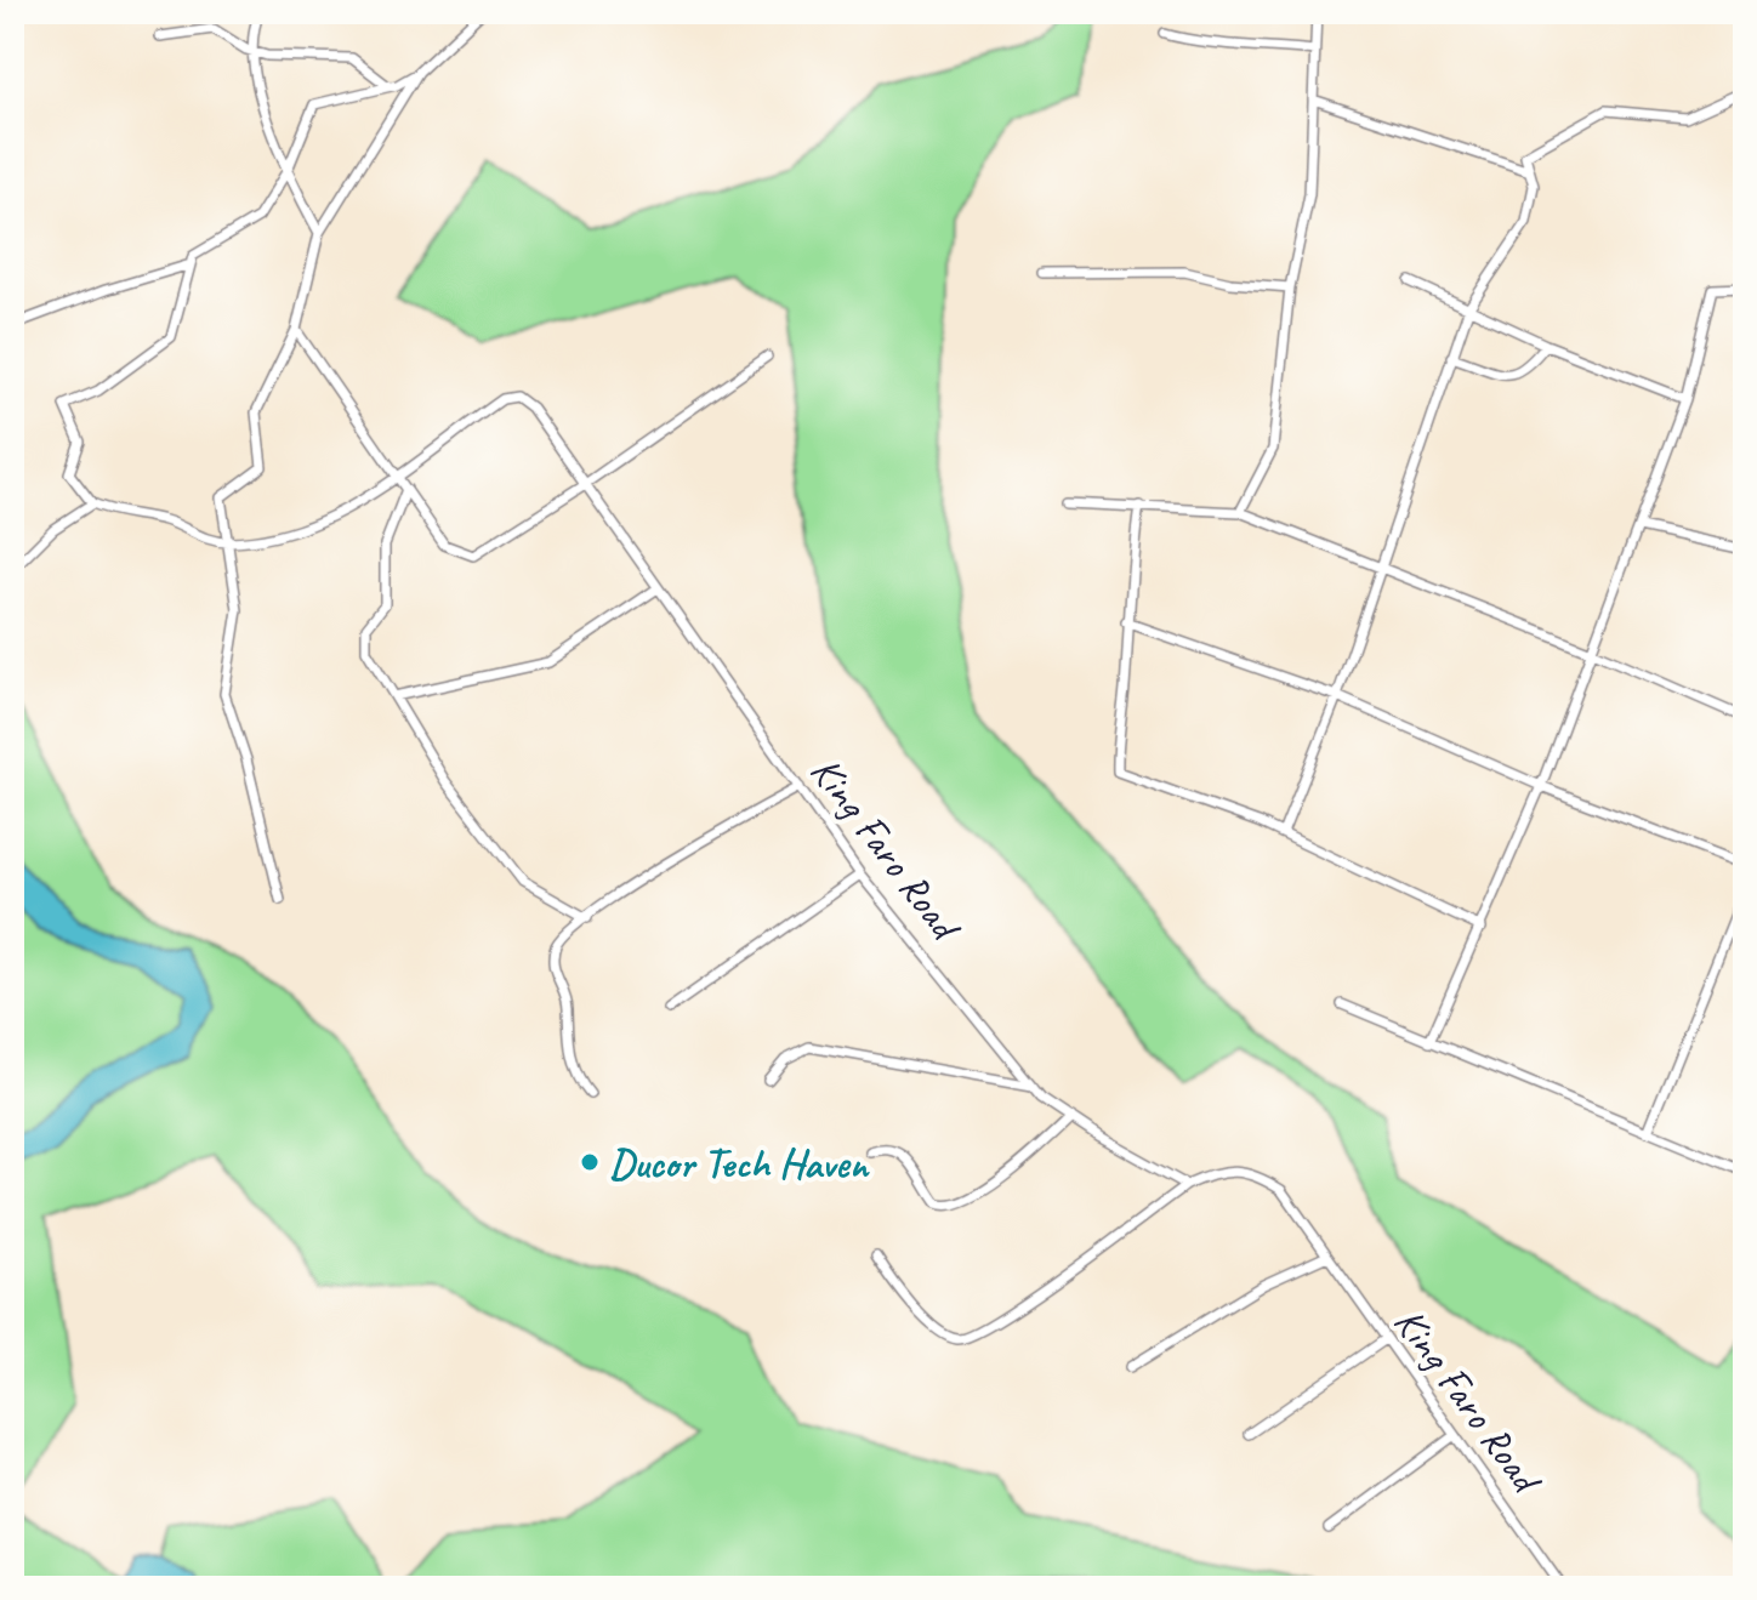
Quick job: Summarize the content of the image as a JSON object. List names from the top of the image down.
{
  "streets": {
    "street": ["King Faro Road"]
  },
  "places": ["Ducor Tech Haven"]
}
